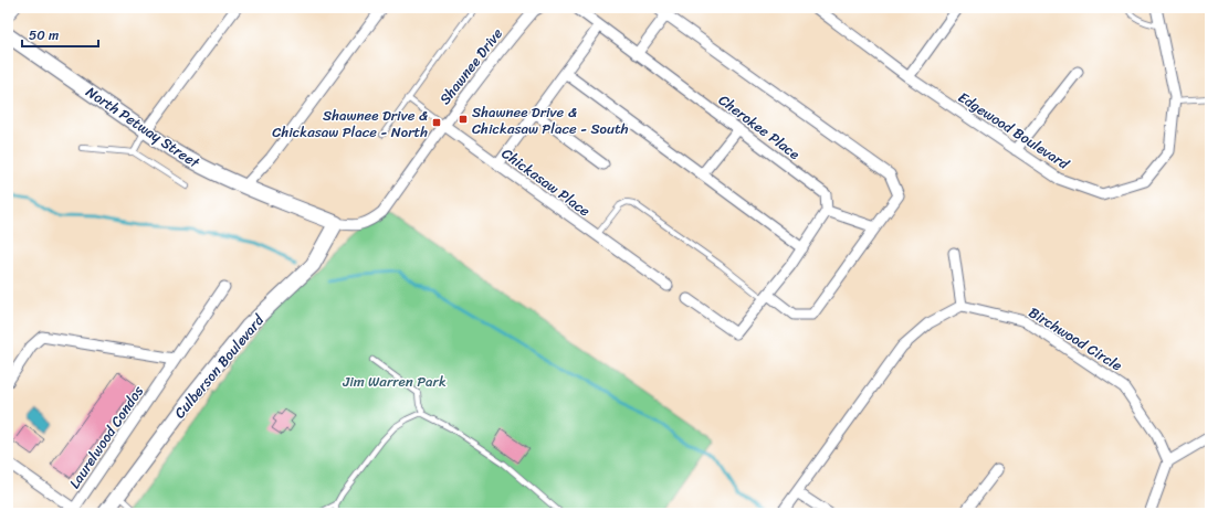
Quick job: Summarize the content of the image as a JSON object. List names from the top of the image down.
{
  "streets": {
    "street": [
      "Shawnee Drive",
      "North Petway Street",
      "Cherokee Place",
      "Edgewood Boulevard",
      "Chickasaw Place",
      "Birchwood Circle",
      "Culberson Boulevard",
      "Laurelwood Condos"
    ]
  },
  "crossings": [
    ["Shawnee Drive", "North Petway Street"],
    ["Shawnee Drive", "Chickasaw Place"],
    ["Shawnee Drive", "Culberson Boulevard"],
    ["North Petway Street", "Culberson Boulevard"]
  ],
  "parks": ["Jim Warren Park"],
  "places": {
    "transit": ["Shawnee Drive & Chickasaw Place - South", "Shawnee Drive & Chickasaw Place - North"]
  },
  "scale_bar": "50 m"
}
